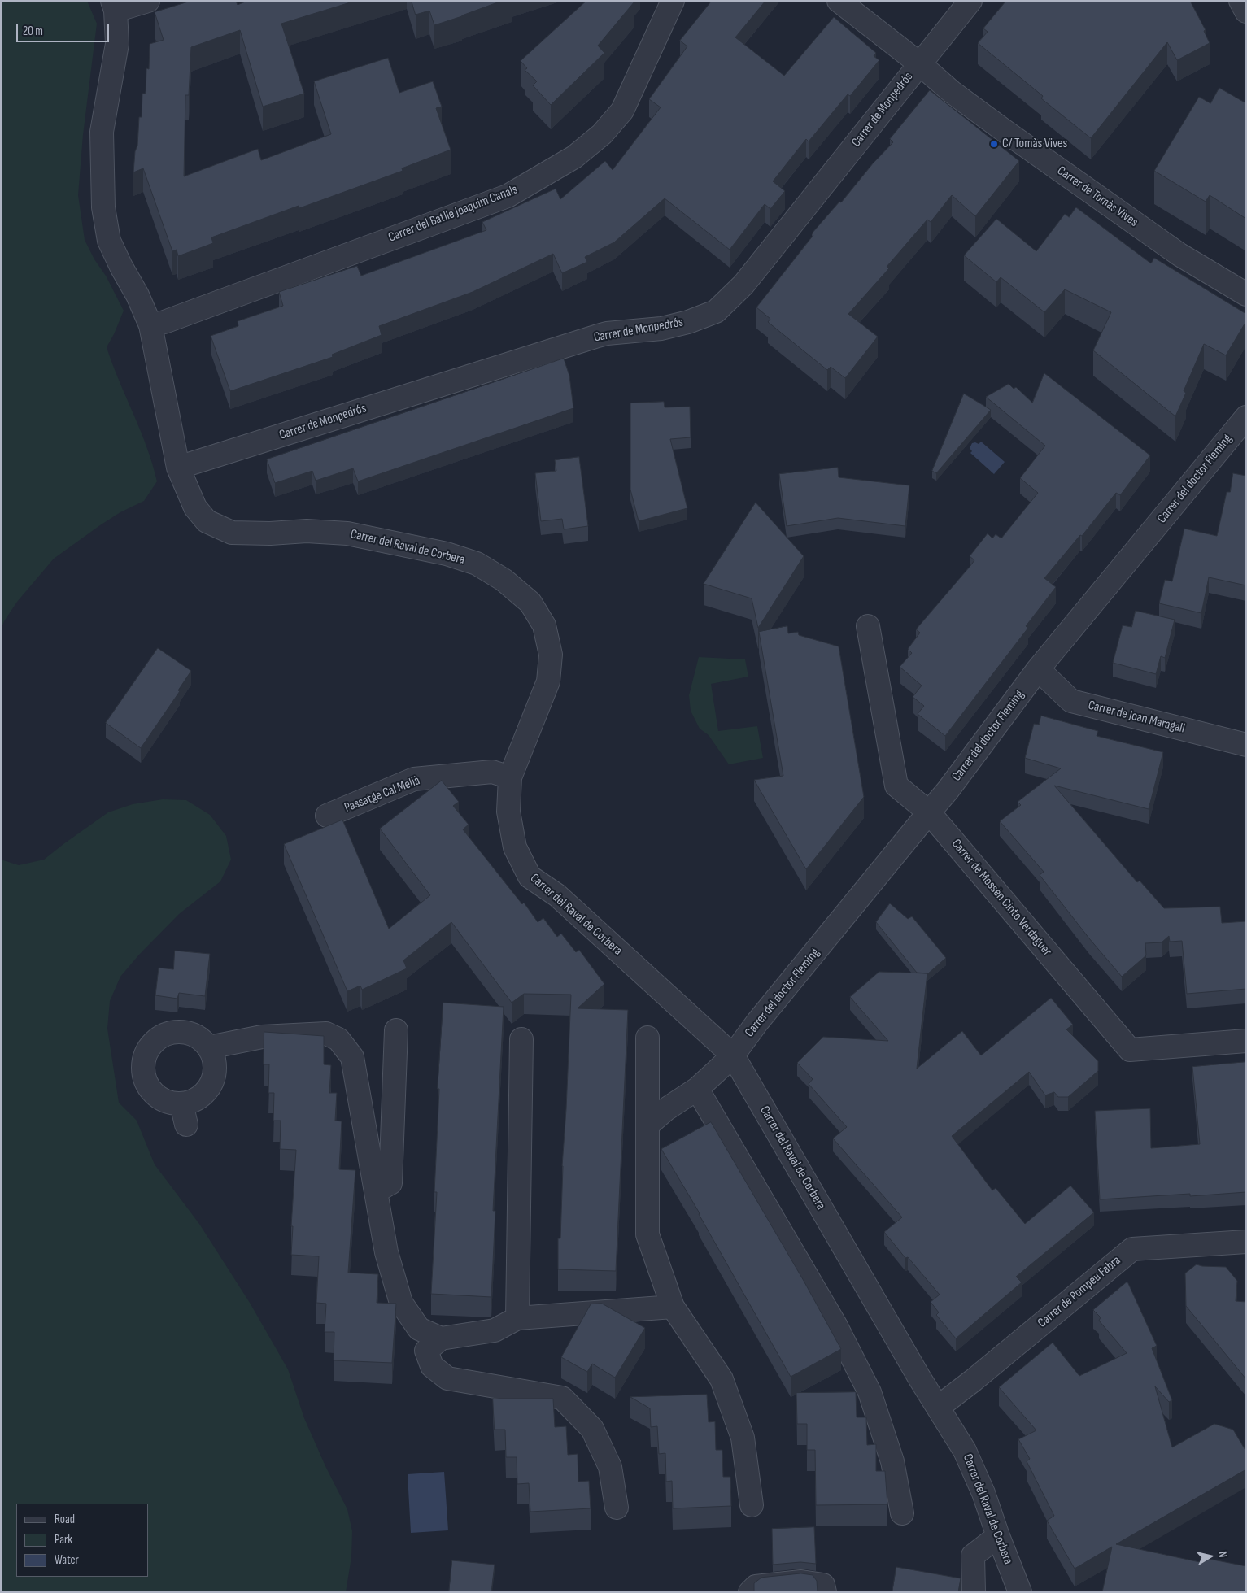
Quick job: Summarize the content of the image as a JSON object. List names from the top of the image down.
{
  "streets": {
    "street": [
      "Carrer de Monpedrós",
      "Carrer de Tomàs Vives",
      "Carrer del Batlle Joaquim Canals",
      "Carrer del doctor Fleming",
      "Carrer del Raval de Corbera",
      "Carrer de Joan Maragall",
      "Passatge Cal Melià",
      "Carrer de Mossèn Cinto Verdaguer",
      "Carrer de Pompeu Fabra"
    ]
  },
  "crossings": [
    ["Carrer de Monpedrós", "Carrer de Tomàs Vives"],
    ["Carrer de Monpedrós", "Carrer del Raval de Corbera"],
    ["Carrer del Batlle Joaquim Canals", "Carrer del Raval de Corbera"],
    ["Carrer del doctor Fleming", "Carrer del Raval de Corbera"],
    ["Carrer del doctor Fleming", "Carrer de Joan Maragall"],
    ["Carrer del doctor Fleming", "Carrer de Mossèn Cinto Verdaguer"],
    ["Carrer del Raval de Corbera", "Passatge Cal Melià"],
    ["Carrer del Raval de Corbera", "Carrer de Pompeu Fabra"]
  ],
  "places": ["C/ Tomàs Vives"],
  "legend": ["Road", "Park", "Water"],
  "scale_bar": "20 m",
  "north": "right"
}
